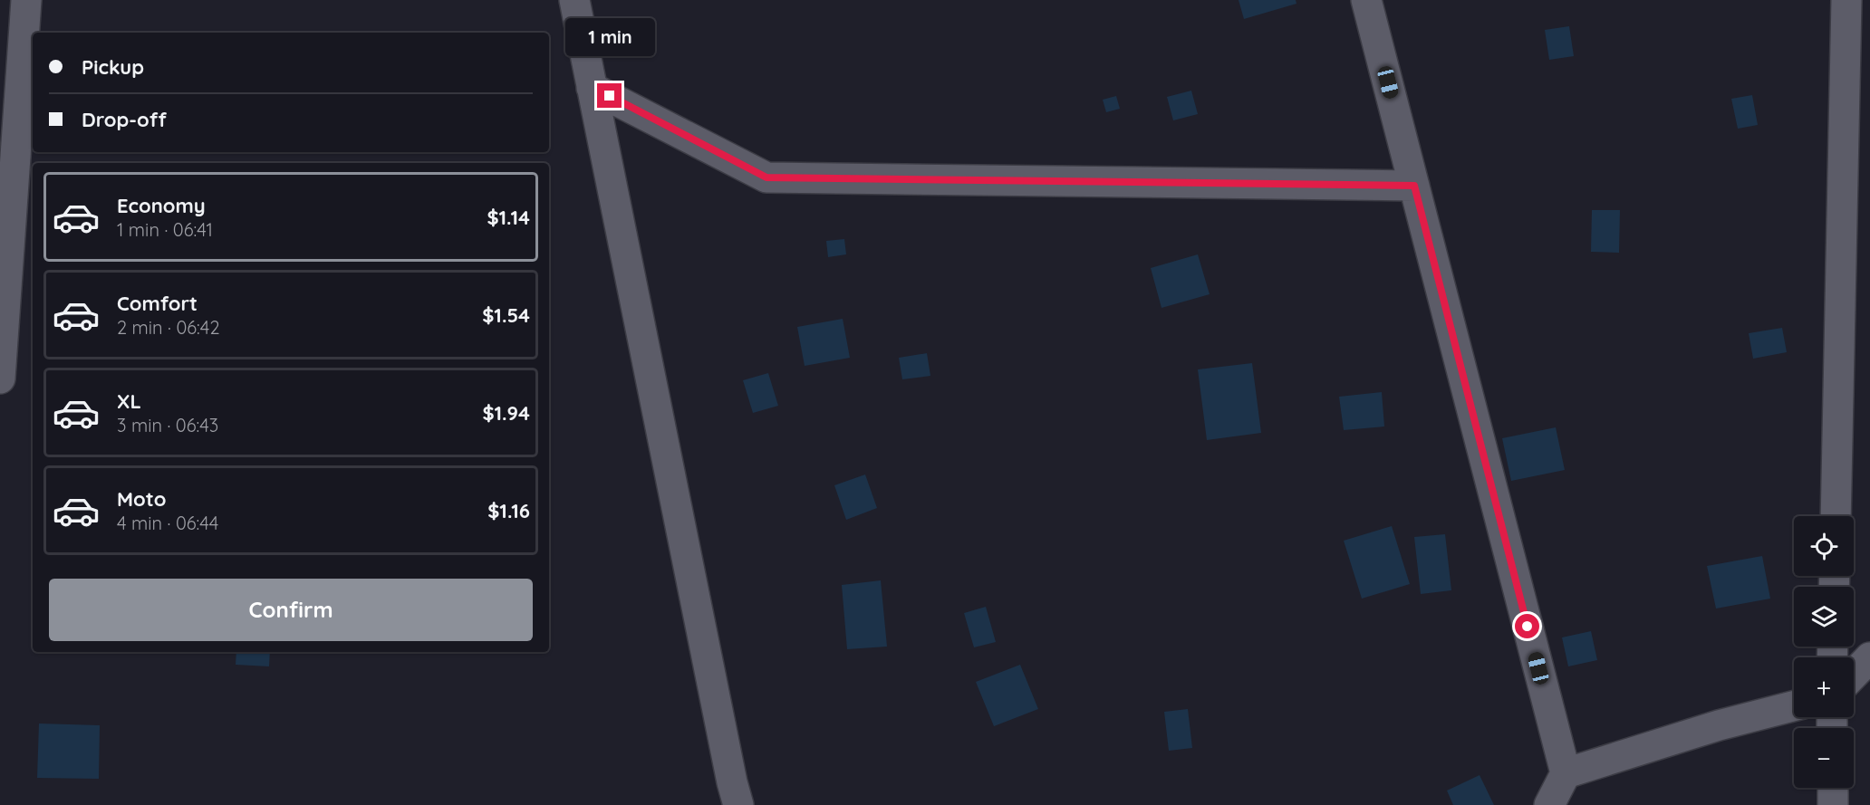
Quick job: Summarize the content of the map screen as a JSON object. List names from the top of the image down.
{
  "page": {
    "bubble": "1 min",
    "banner": ["Pickup", "Drop-off"],
    "list": [
      {
        "name": "Economy",
        "note": "1 min · 06:41",
        "value": "$1.14"
      },
      {
        "name": "Comfort",
        "note": "2 min · 06:42",
        "value": "$1.54"
      },
      {
        "name": "XL",
        "note": "3 min · 06:43",
        "value": "$1.94"
      },
      {
        "name": "Moto",
        "note": "4 min · 06:44",
        "value": "$1.16"
      }
    ],
    "map_buttons": ["+", "−"],
    "buttons": "Confirm"
  }
}
